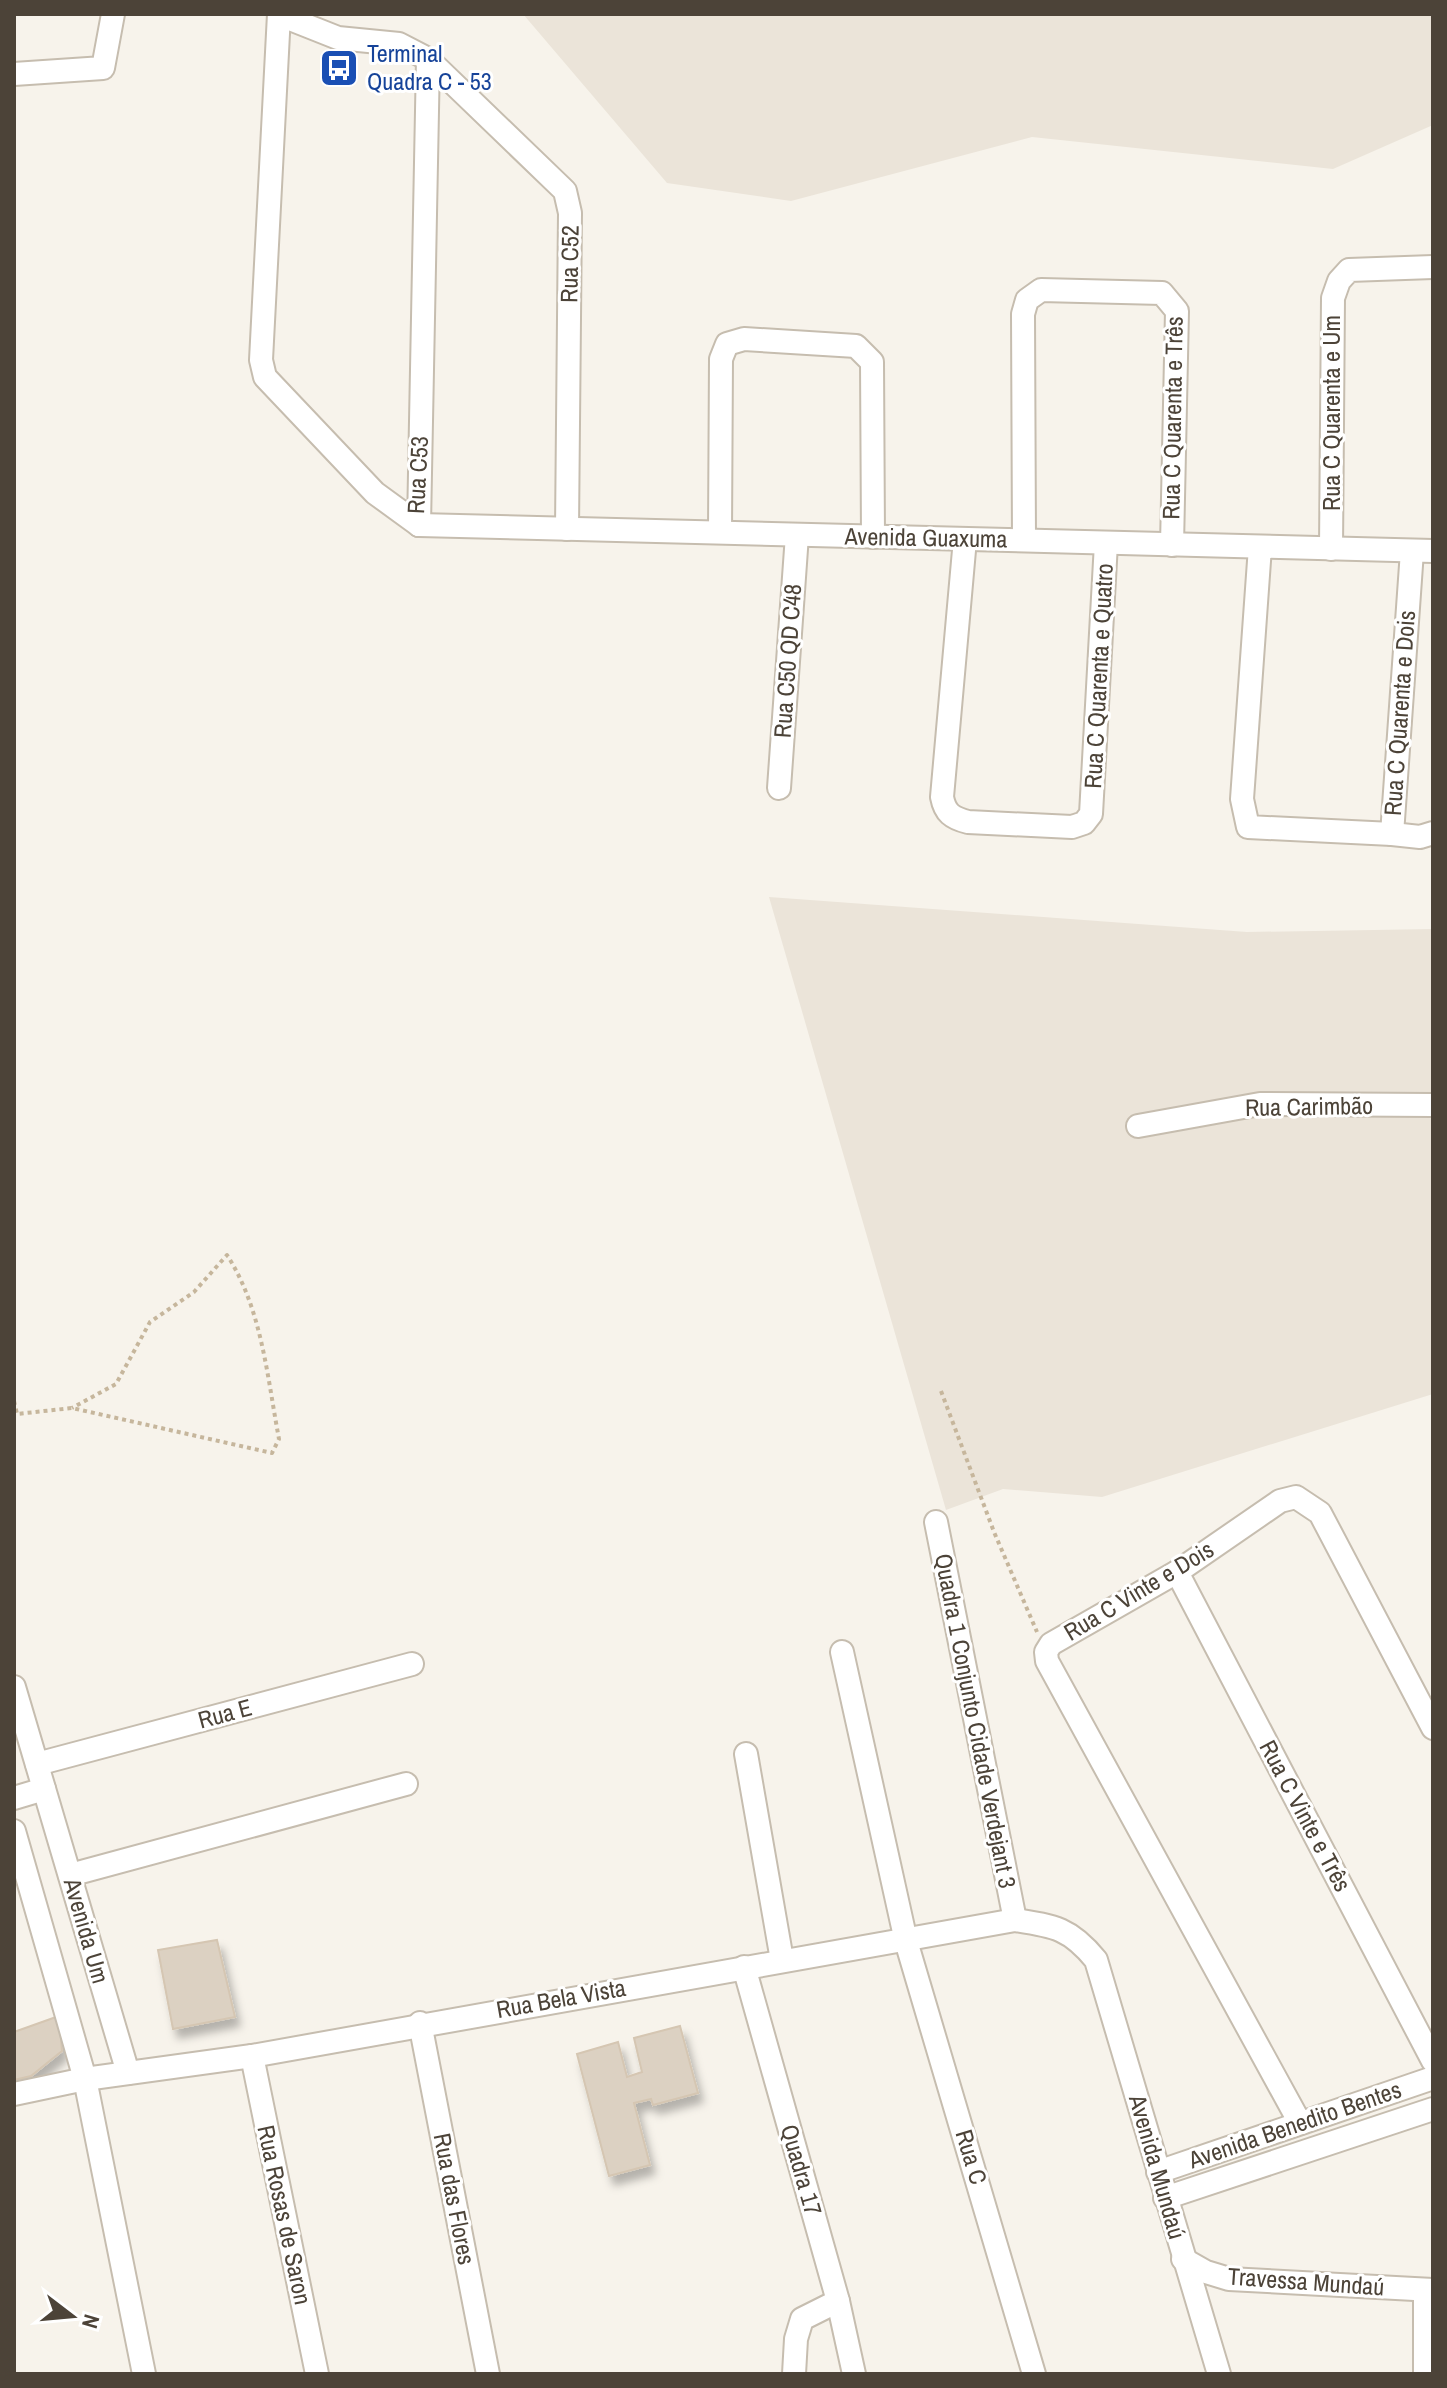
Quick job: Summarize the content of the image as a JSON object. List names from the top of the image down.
{
  "streets": {
    "street": [
      "Rua C52",
      "Rua C Quarenta e Um",
      "Rua C Quarenta e Três",
      "Rua C53",
      "Avenida Guaxuma",
      "Rua C50 QD C48",
      "Rua C Quarenta e Quatro",
      "Rua C Quarenta e Dois",
      "Rua Carimbão",
      "Rua C Vinte e Dois",
      "Rua E",
      "Quadra 1 Conjunto Cidade Verdejant 3",
      "Rua C Vinte e Três",
      "Avenida Um",
      "Rua Bela Vista",
      "Avenida Benedito Bentes",
      "Rua C",
      "Avenida Mundaú",
      "Quadra 17",
      "Rua das Flores",
      "Rua Rosas de Saron",
      "Travessa Mundaú"
    ]
  },
  "crossings": [
    ["Rua C52", "Rua C53"],
    ["Rua C52", "Avenida Guaxuma"],
    ["Rua C Quarenta e Um", "Avenida Guaxuma"],
    ["Rua C Quarenta e Três", "Avenida Guaxuma"],
    ["Rua C53", "Avenida Guaxuma"],
    ["Avenida Guaxuma", "Rua C50 QD C48"],
    ["Avenida Guaxuma", "Rua C Quarenta e Quatro"],
    ["Avenida Guaxuma", "Rua C Quarenta e Dois"],
    ["Rua C Vinte e Dois", "Rua C Vinte e Três"],
    ["Rua C Vinte e Dois", "Avenida Benedito Bentes"],
    ["Rua E", "Avenida Um"],
    ["Quadra 1 Conjunto Cidade Verdejant 3", "Rua Bela Vista"],
    ["Avenida Um", "Rua Bela Vista"],
    ["Rua Bela Vista", "Rua C"],
    ["Rua Bela Vista", "Avenida Mundaú"],
    ["Rua Bela Vista", "Quadra 17"],
    ["Rua Bela Vista", "Rua das Flores"],
    ["Rua Bela Vista", "Rua Rosas de Saron"],
    ["Avenida Benedito Bentes", "Avenida Mundaú"],
    ["Avenida Mundaú", "Travessa Mundaú"]
  ],
  "places": {
    "bus stop": ["Terminal Quadra C - 53"]
  },
  "north": "right"
}
